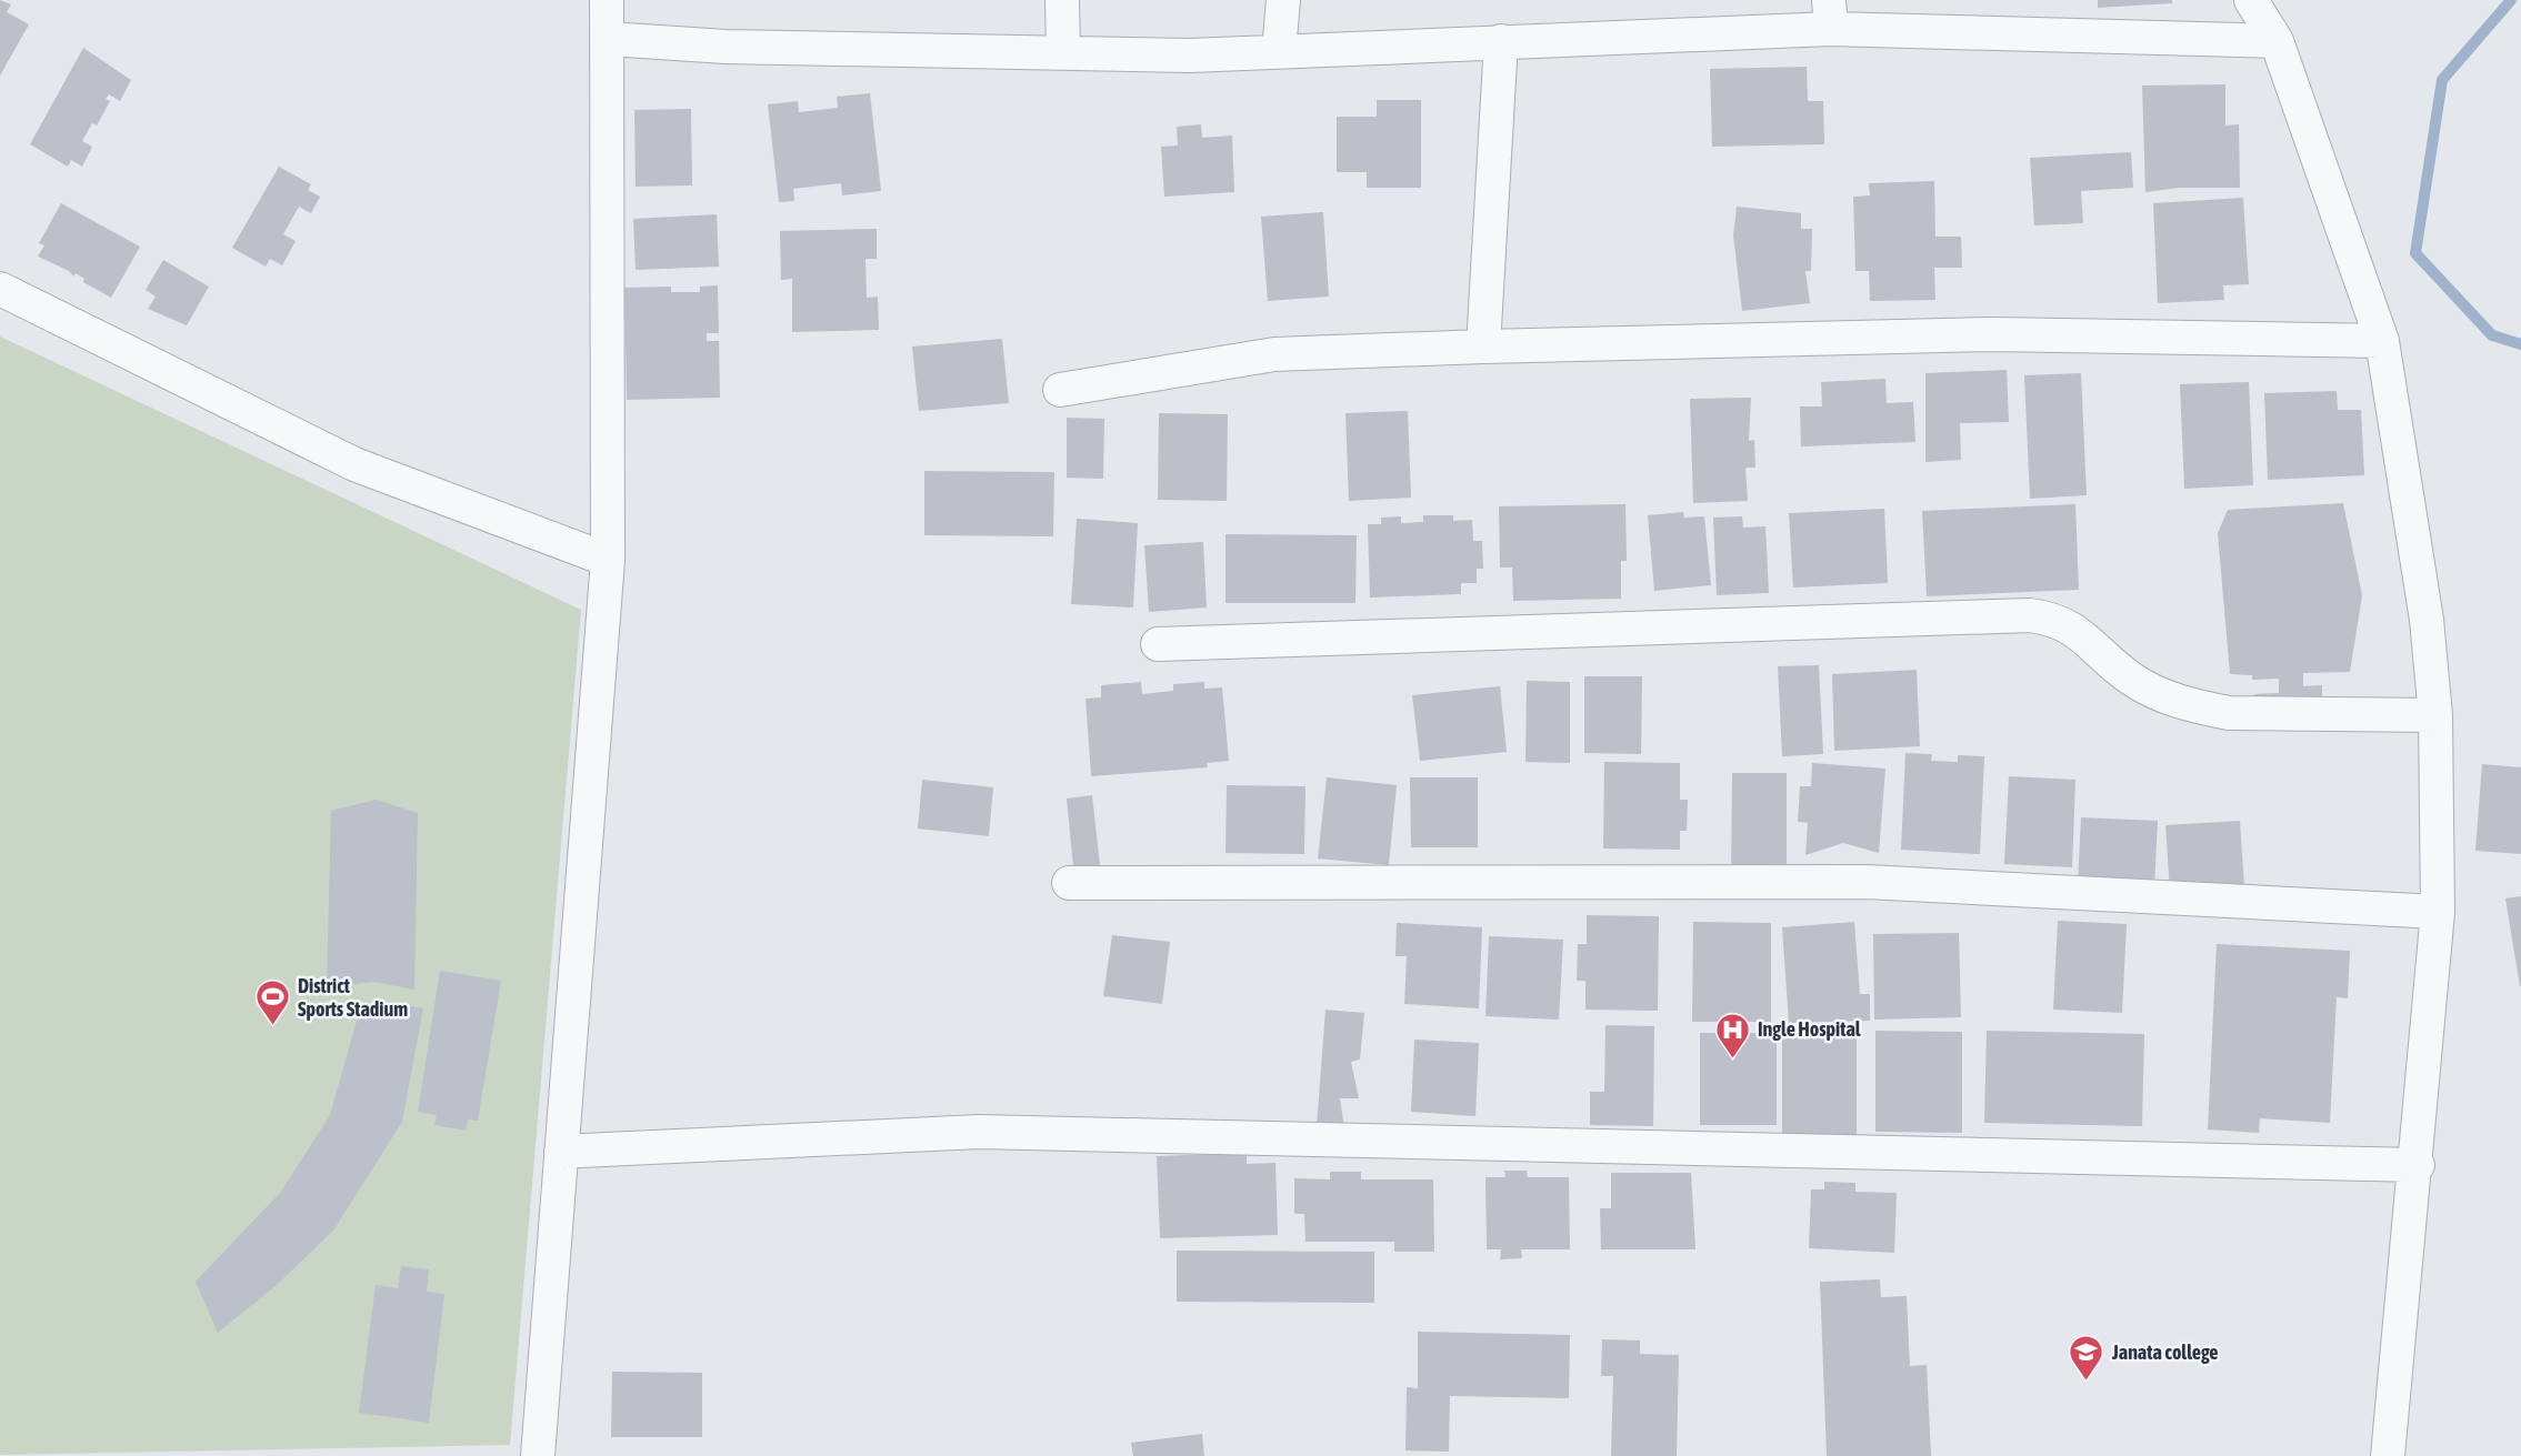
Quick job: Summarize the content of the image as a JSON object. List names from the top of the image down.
{
  "places": {
    "sports": ["District Sports Stadium"],
    "hospital": ["Ingle Hospital"],
    "school or university": ["Janata college"]
  }
}
